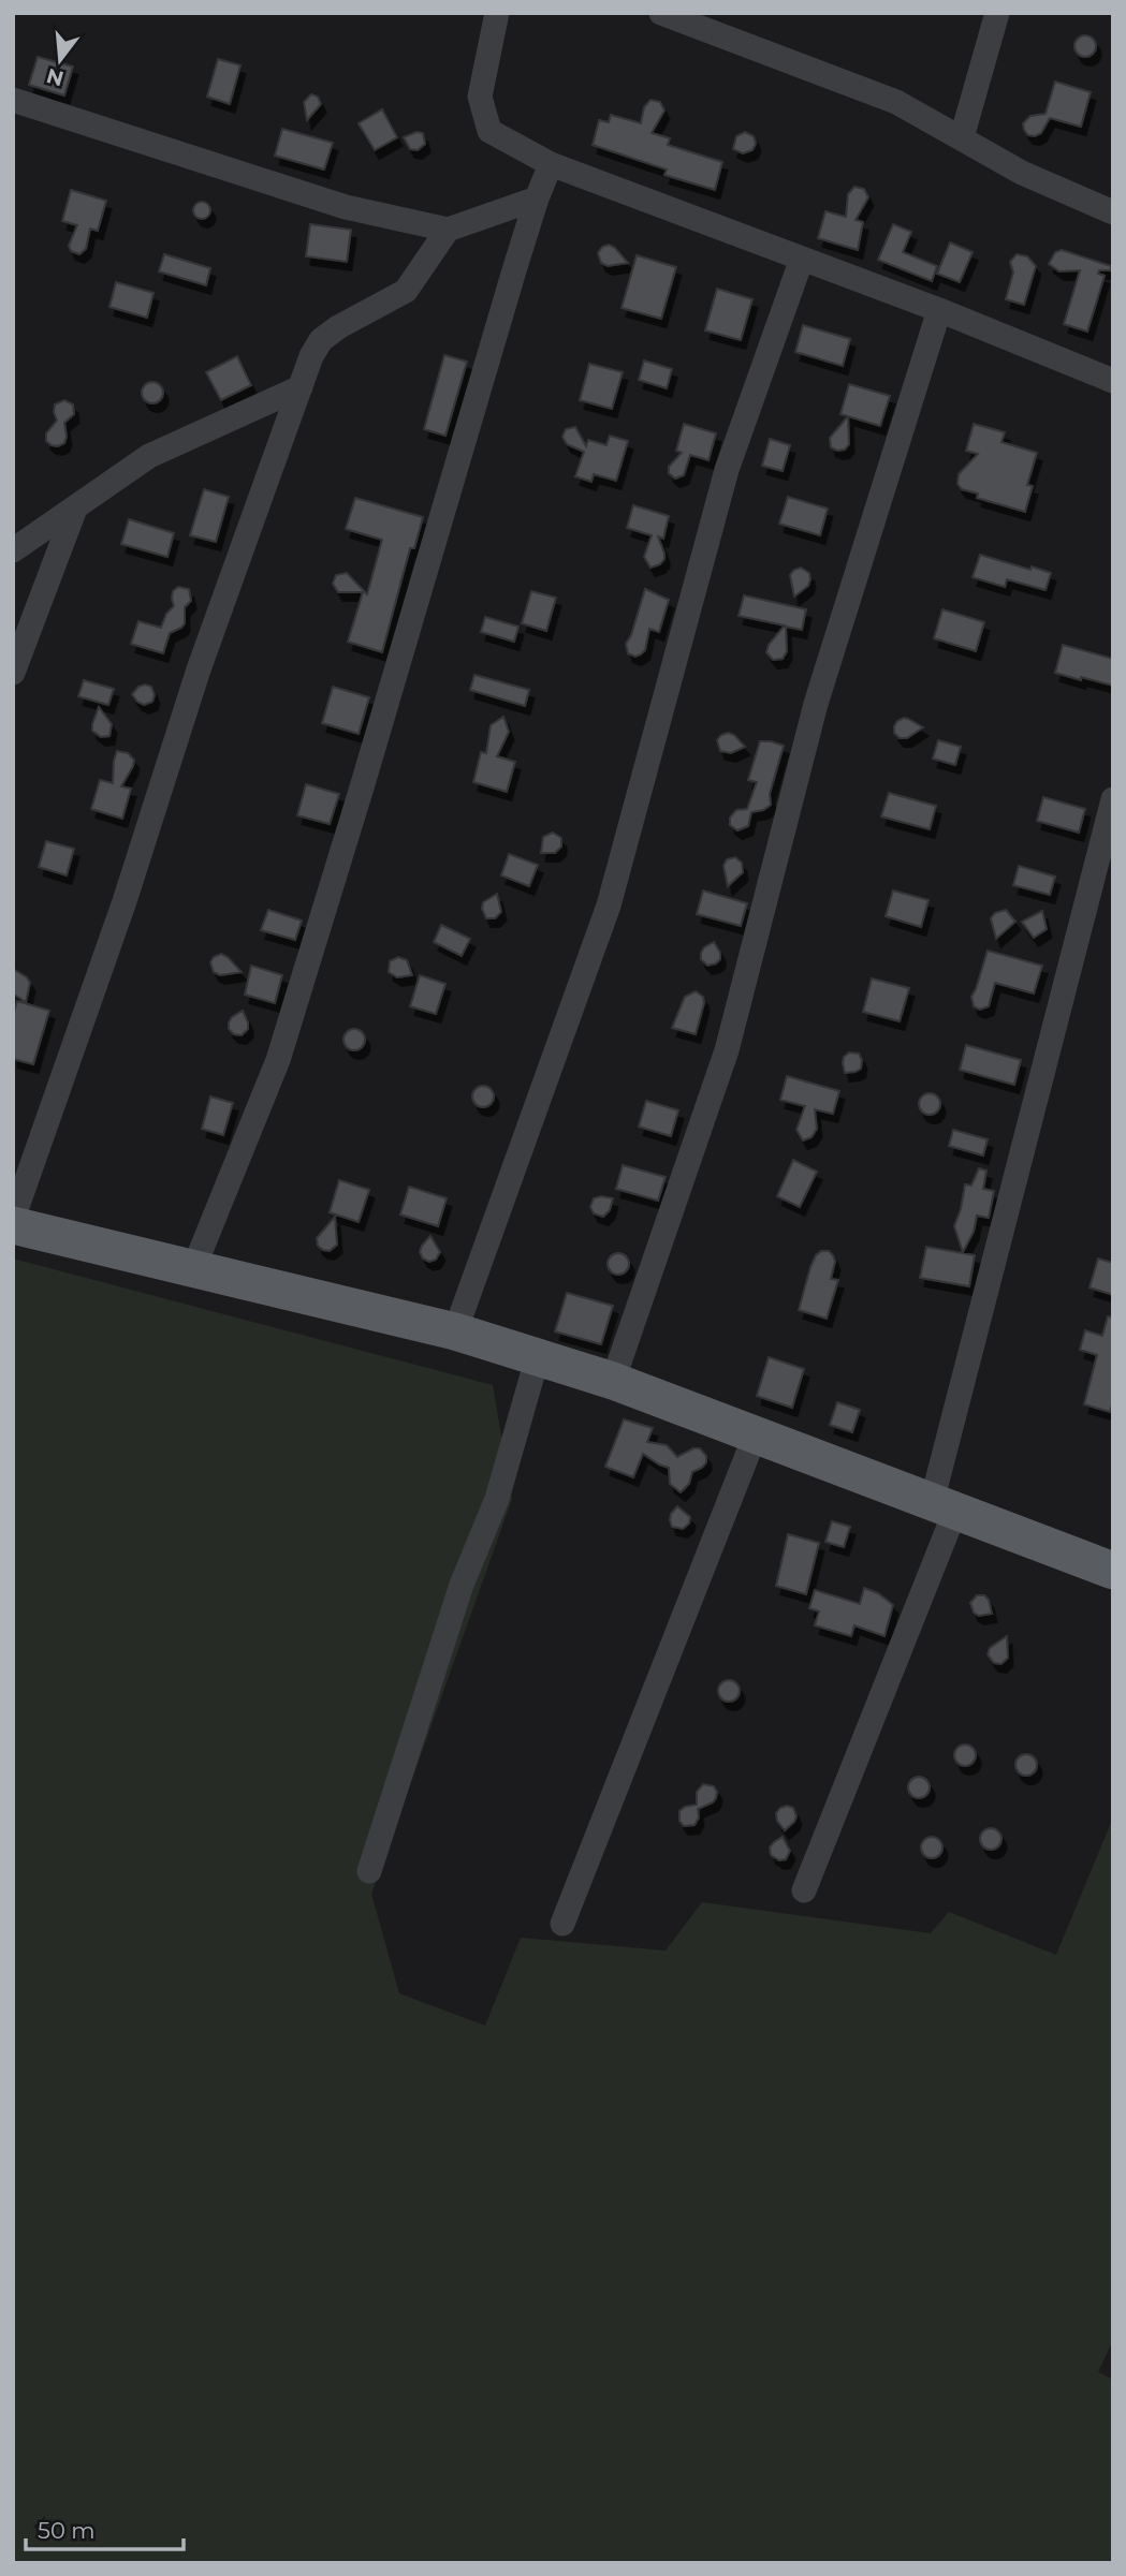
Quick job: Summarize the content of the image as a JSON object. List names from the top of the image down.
{
  "scale_bar": "50 m",
  "north": "bottom"
}
